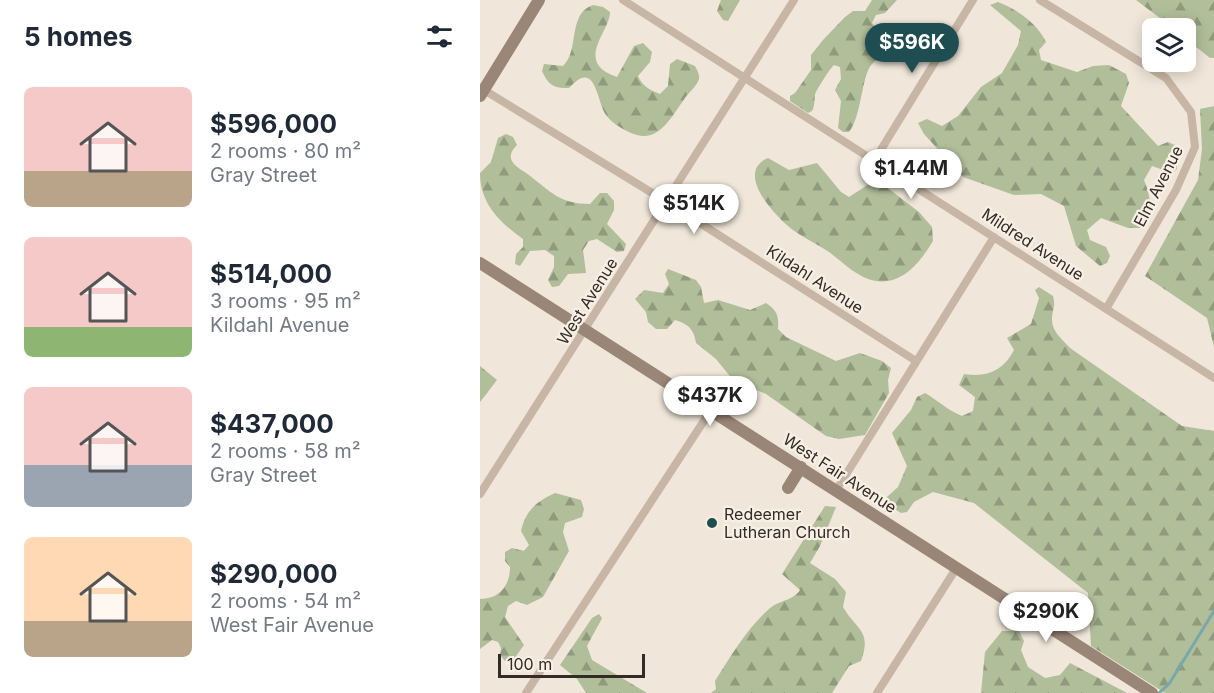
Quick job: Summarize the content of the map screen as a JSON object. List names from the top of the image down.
{
  "streets": {
    "street": [
      "Elm Avenue",
      "Mildred Avenue",
      "Kildahl Avenue",
      "West Avenue",
      "West Fair Avenue"
    ]
  },
  "crossings": [
    ["Elm Avenue", "Mildred Avenue"],
    ["Mildred Avenue", "West Avenue"],
    ["Kildahl Avenue", "West Avenue"],
    ["West Avenue", "West Fair Avenue"]
  ],
  "places": ["Redeemer Lutheran Church"],
  "scale_bar": "100 m",
  "page": {
    "heading": "5 homes",
    "price": [
      "$596K",
      "$1.44M",
      "$514K",
      "$437K",
      "$290K"
    ],
    "list": [
      {
        "name": "$596,000",
        "note": "2 rooms · 80 m² · Gray Street"
      },
      {
        "name": "$514,000",
        "note": "3 rooms · 95 m² · Kildahl Avenue"
      },
      {
        "name": "$437,000",
        "note": "2 rooms · 58 m² · Gray Street"
      },
      {
        "name": "$290,000",
        "note": "2 rooms · 54 m² · West Fair Avenue"
      }
    ],
    "scale": "100 m"
  }
}
